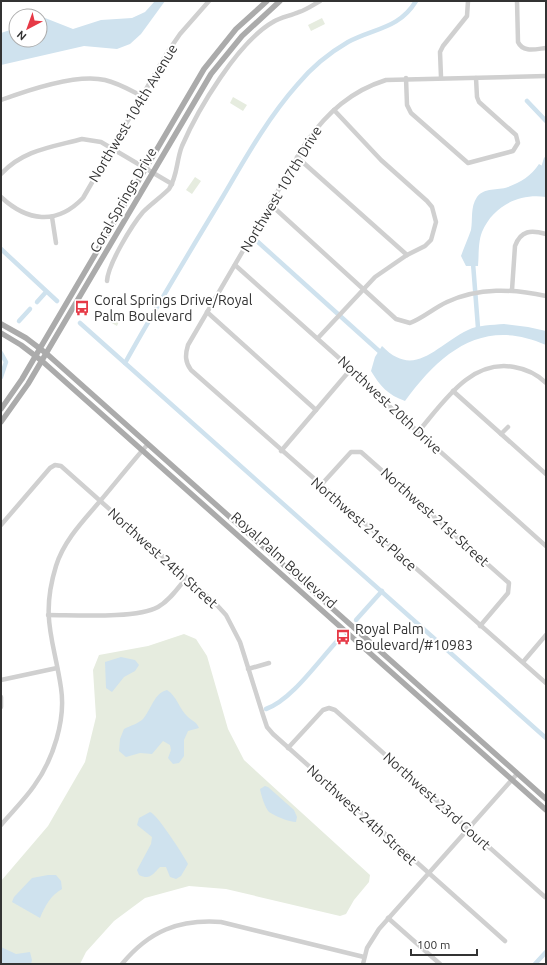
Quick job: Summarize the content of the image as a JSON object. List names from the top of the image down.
{
  "streets": {
    "main road": ["Coral Springs Drive", "Royal Palm Boulevard"],
    "street": [
      "Northwest 104th Avenue",
      "Northwest 107th Drive",
      "Northwest 20th Drive",
      "Northwest 21st Street",
      "Northwest 21st Place",
      "Northwest 24th Street",
      "Northwest 23rd Court"
    ]
  },
  "crossings": [
    ["Northwest 107th Drive", "Northwest 20th Drive"],
    ["Northwest 107th Drive", "Northwest 21st Place"],
    ["Coral Springs Drive", "Royal Palm Boulevard"],
    ["Northwest 21st Street", "Northwest 21st Place"],
    ["Northwest 24th Street", "Northwest 23rd Court"]
  ],
  "places": {
    "bus stop": ["Coral Springs Drive/Royal Palm Boulevard", "Royal Palm Boulevard/#10983"]
  },
  "scale_bar": "100 m",
  "north": "bottom left"
}
